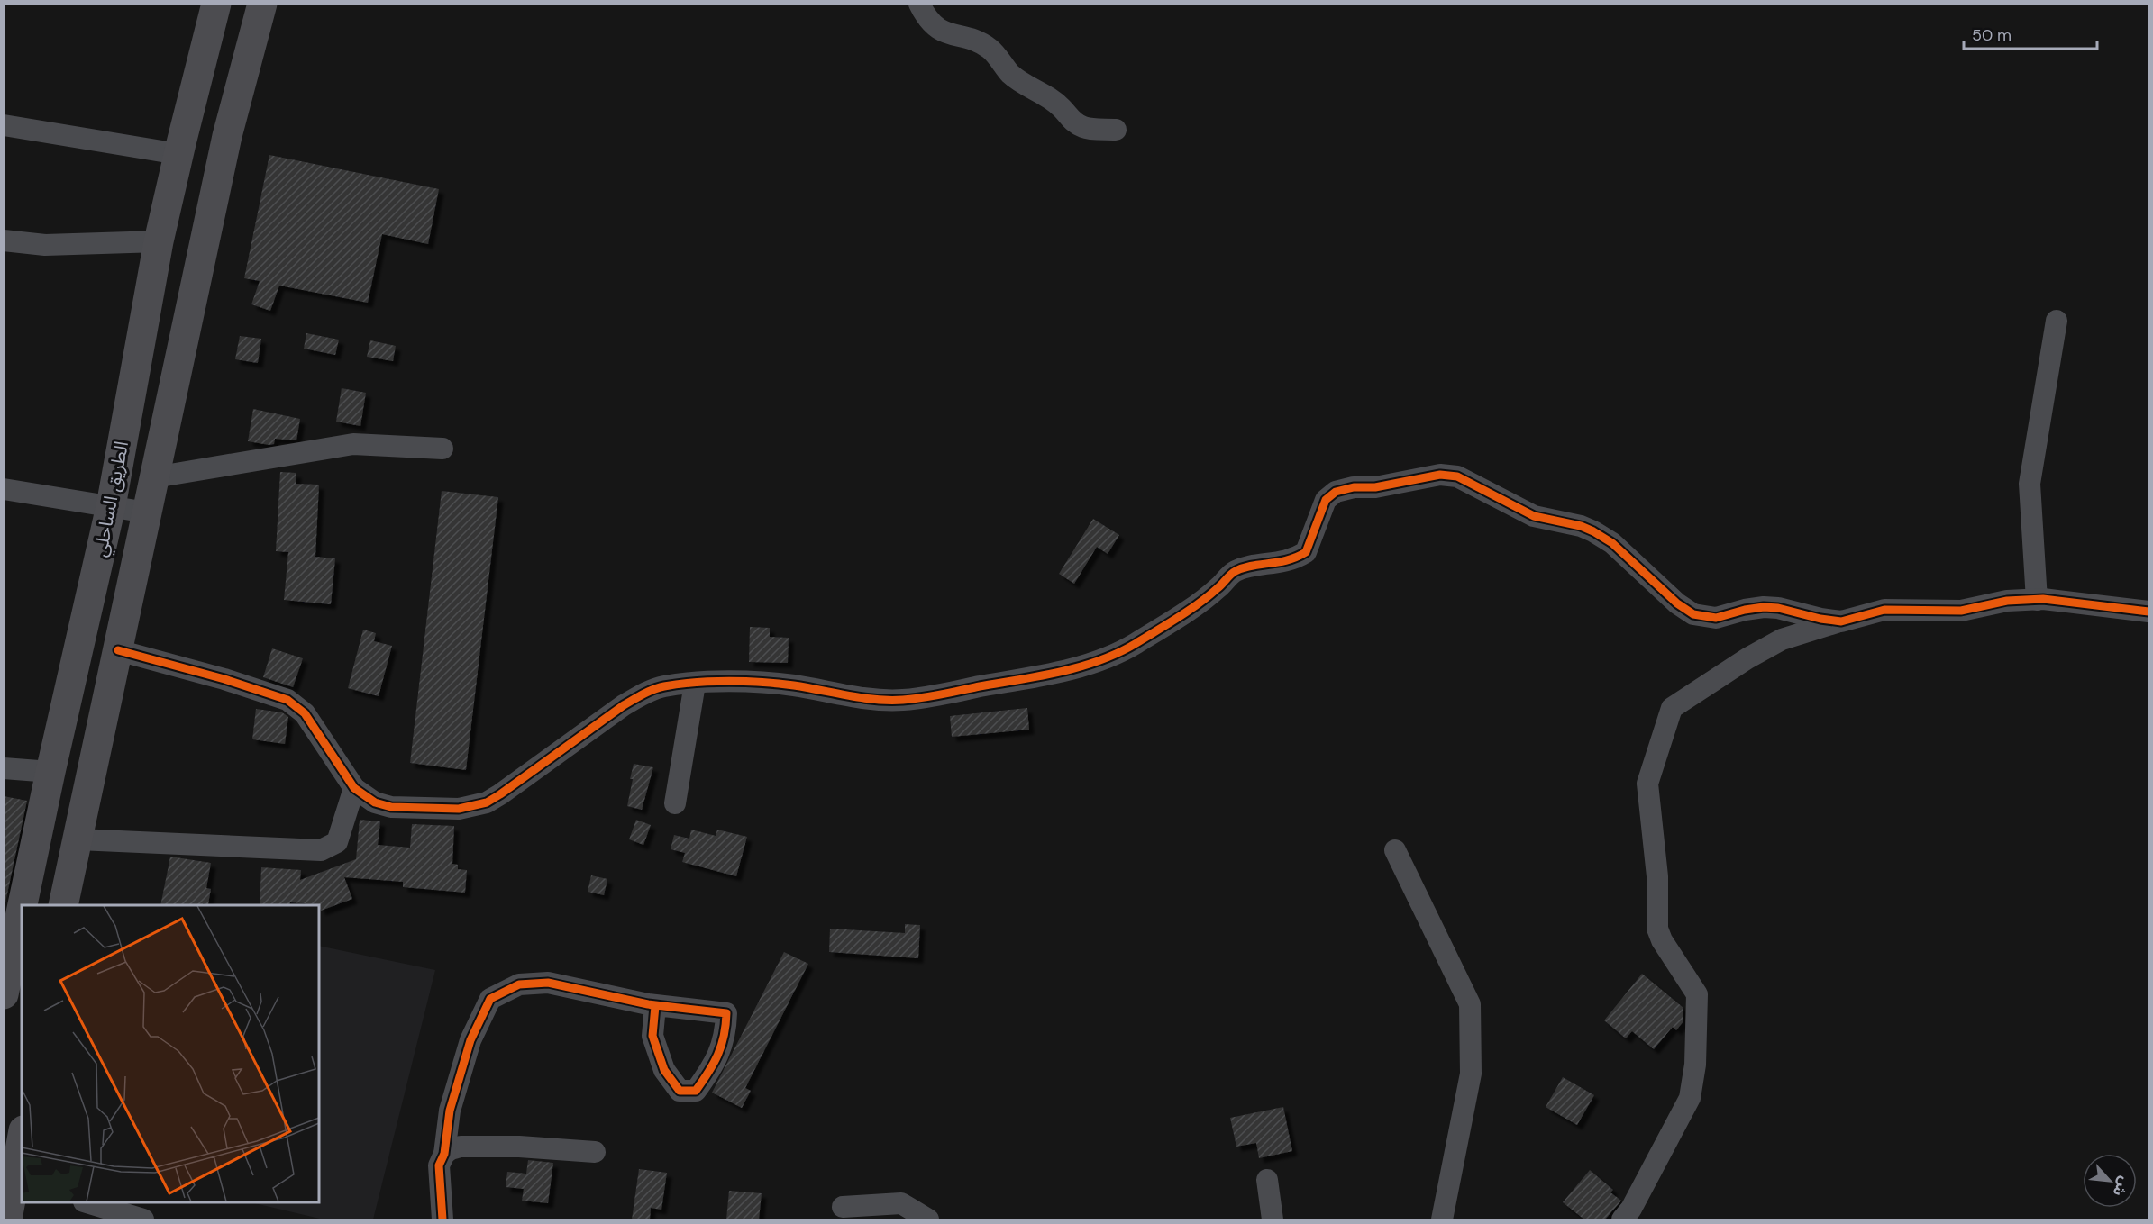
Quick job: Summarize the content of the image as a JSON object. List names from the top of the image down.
{
  "streets": {
    "highway": ["الطريق الساحلي"]
  },
  "scale_bar": "50 m",
  "north": "bottom right"
}
